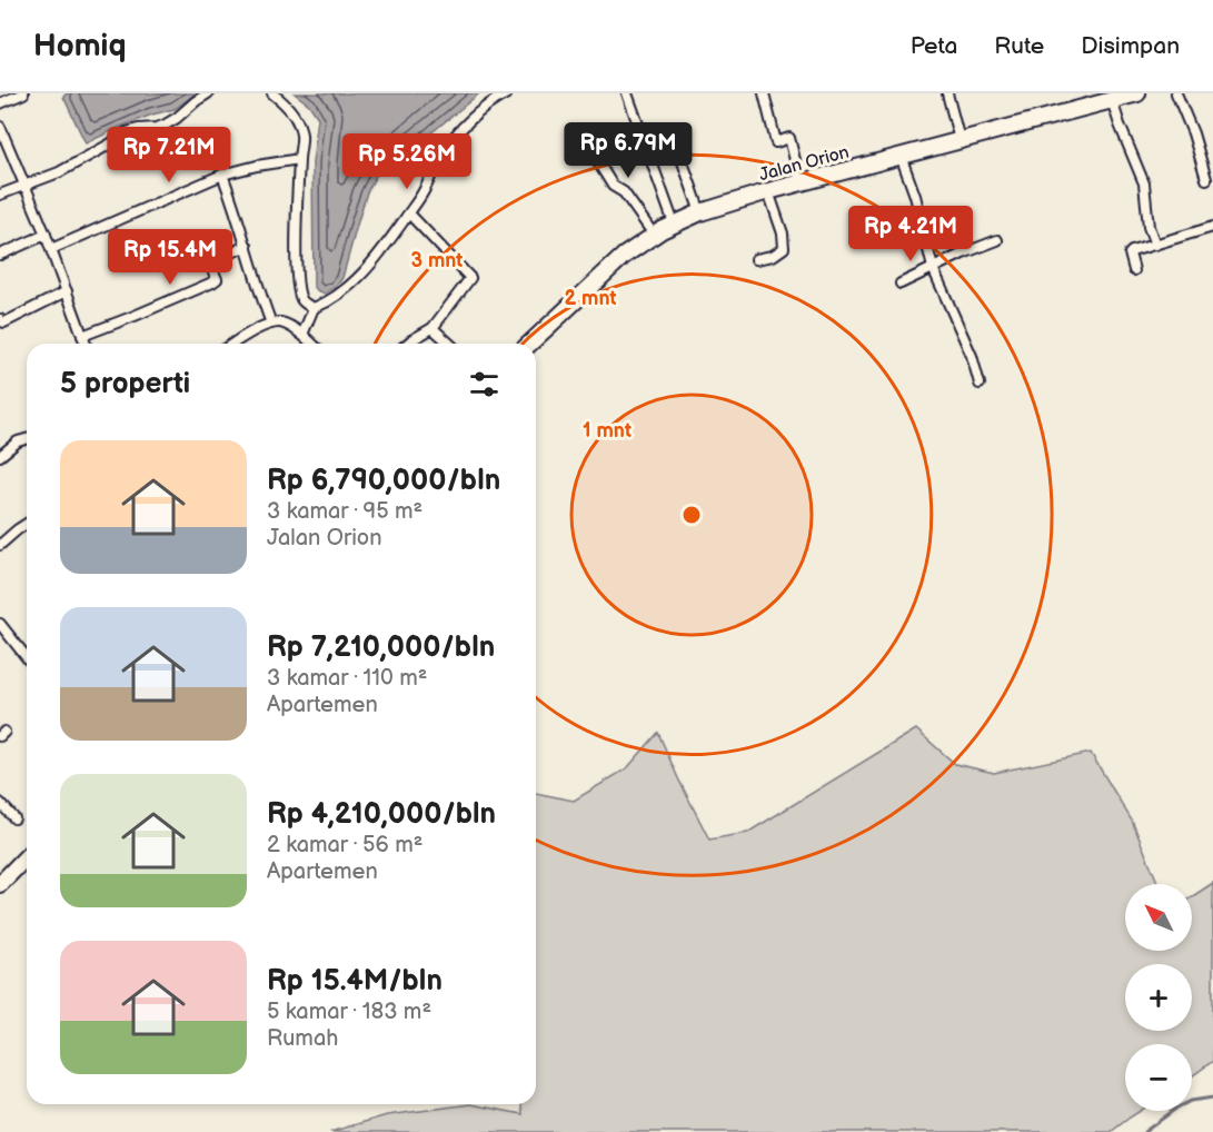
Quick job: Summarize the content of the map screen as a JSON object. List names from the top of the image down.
{
  "streets": {
    "highway": ["Jalan Orion"]
  },
  "north": "top left",
  "page": {
    "header": "Homiq",
    "nav": ["Peta", "Rute", "Disimpan"],
    "price": [
      "Rp 6.79M",
      "Rp 7.21M",
      "Rp 5.26M",
      "Rp 4.21M",
      "Rp 15.4M"
    ],
    "heading": "5 properti",
    "list": [
      {
        "name": "Rp 6,790,000/bln",
        "note": "3 kamar · 95 m² · Jalan Orion"
      },
      {
        "name": "Rp 7,210,000/bln",
        "note": "3 kamar · 110 m² · Apartemen"
      },
      {
        "name": "Rp 4,210,000/bln",
        "note": "2 kamar · 56 m² · Apartemen"
      },
      {
        "name": "Rp 15.4M/bln",
        "note": "5 kamar · 183 m² · Rumah"
      }
    ],
    "map_buttons": ["+", "−"]
  },
  "rings": ["3 mnt", "2 mnt", "1 mnt"]
}
